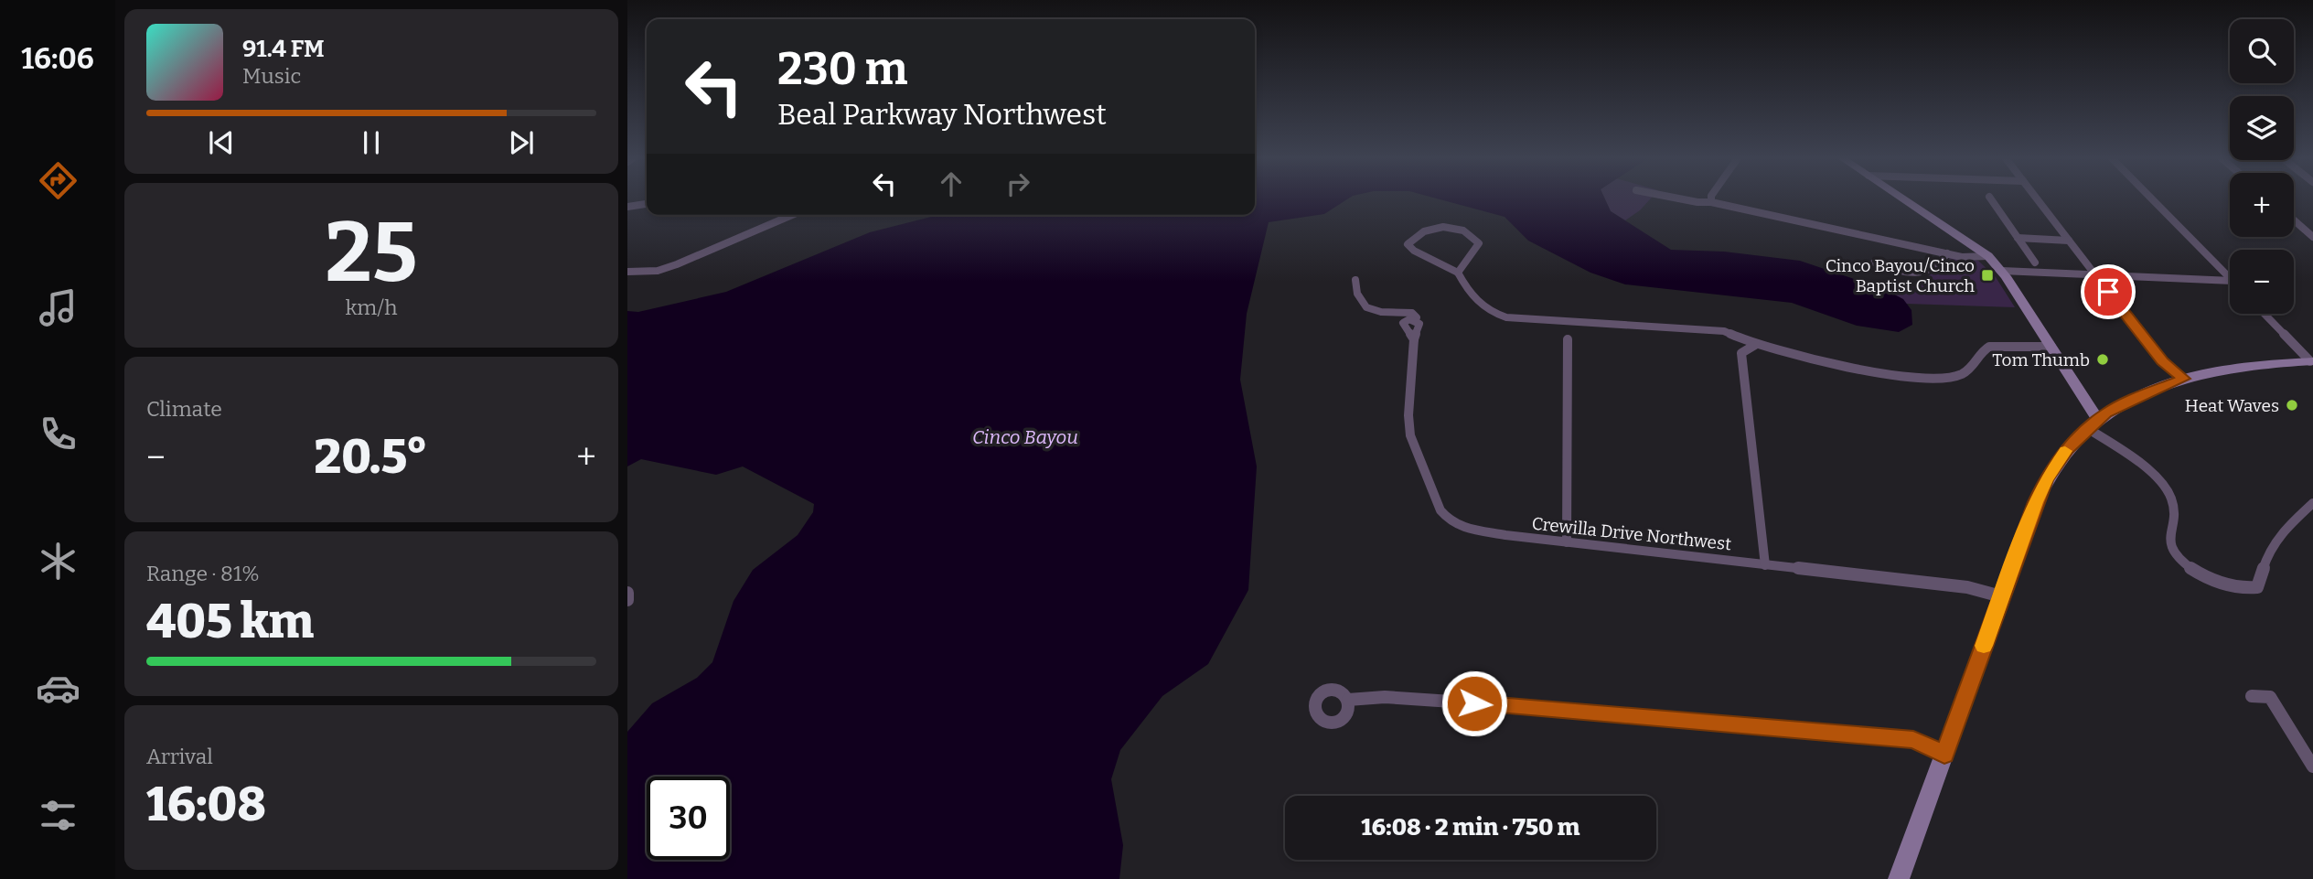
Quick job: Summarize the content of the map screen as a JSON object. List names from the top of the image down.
{
  "streets": {
    "street": ["Crewilla Drive Northwest"]
  },
  "water": ["Cinco Bayou"],
  "places": {
    "transit": ["Cinco Bayou/Cinco Baptist Church"],
    "other": ["Tom Thumb", "Heat Waves"]
  },
  "page": {
    "tabs": "16:06",
    "map_buttons": ["+", "−"],
    "turn": ["230 m", "Beal Parkway Northwest"],
    "song": ["91.4 FM", "Music"],
    "tile": [
      ["25", "km/h"],
      "Climate",
      ["Range · 81%", "405 km"],
      ["Arrival", "16:08"]
    ],
    "heat": ["−", "20.5°", "+"],
    "limit": "30",
    "trip": "16:08 · 2 min · 750 m"
  }
}
